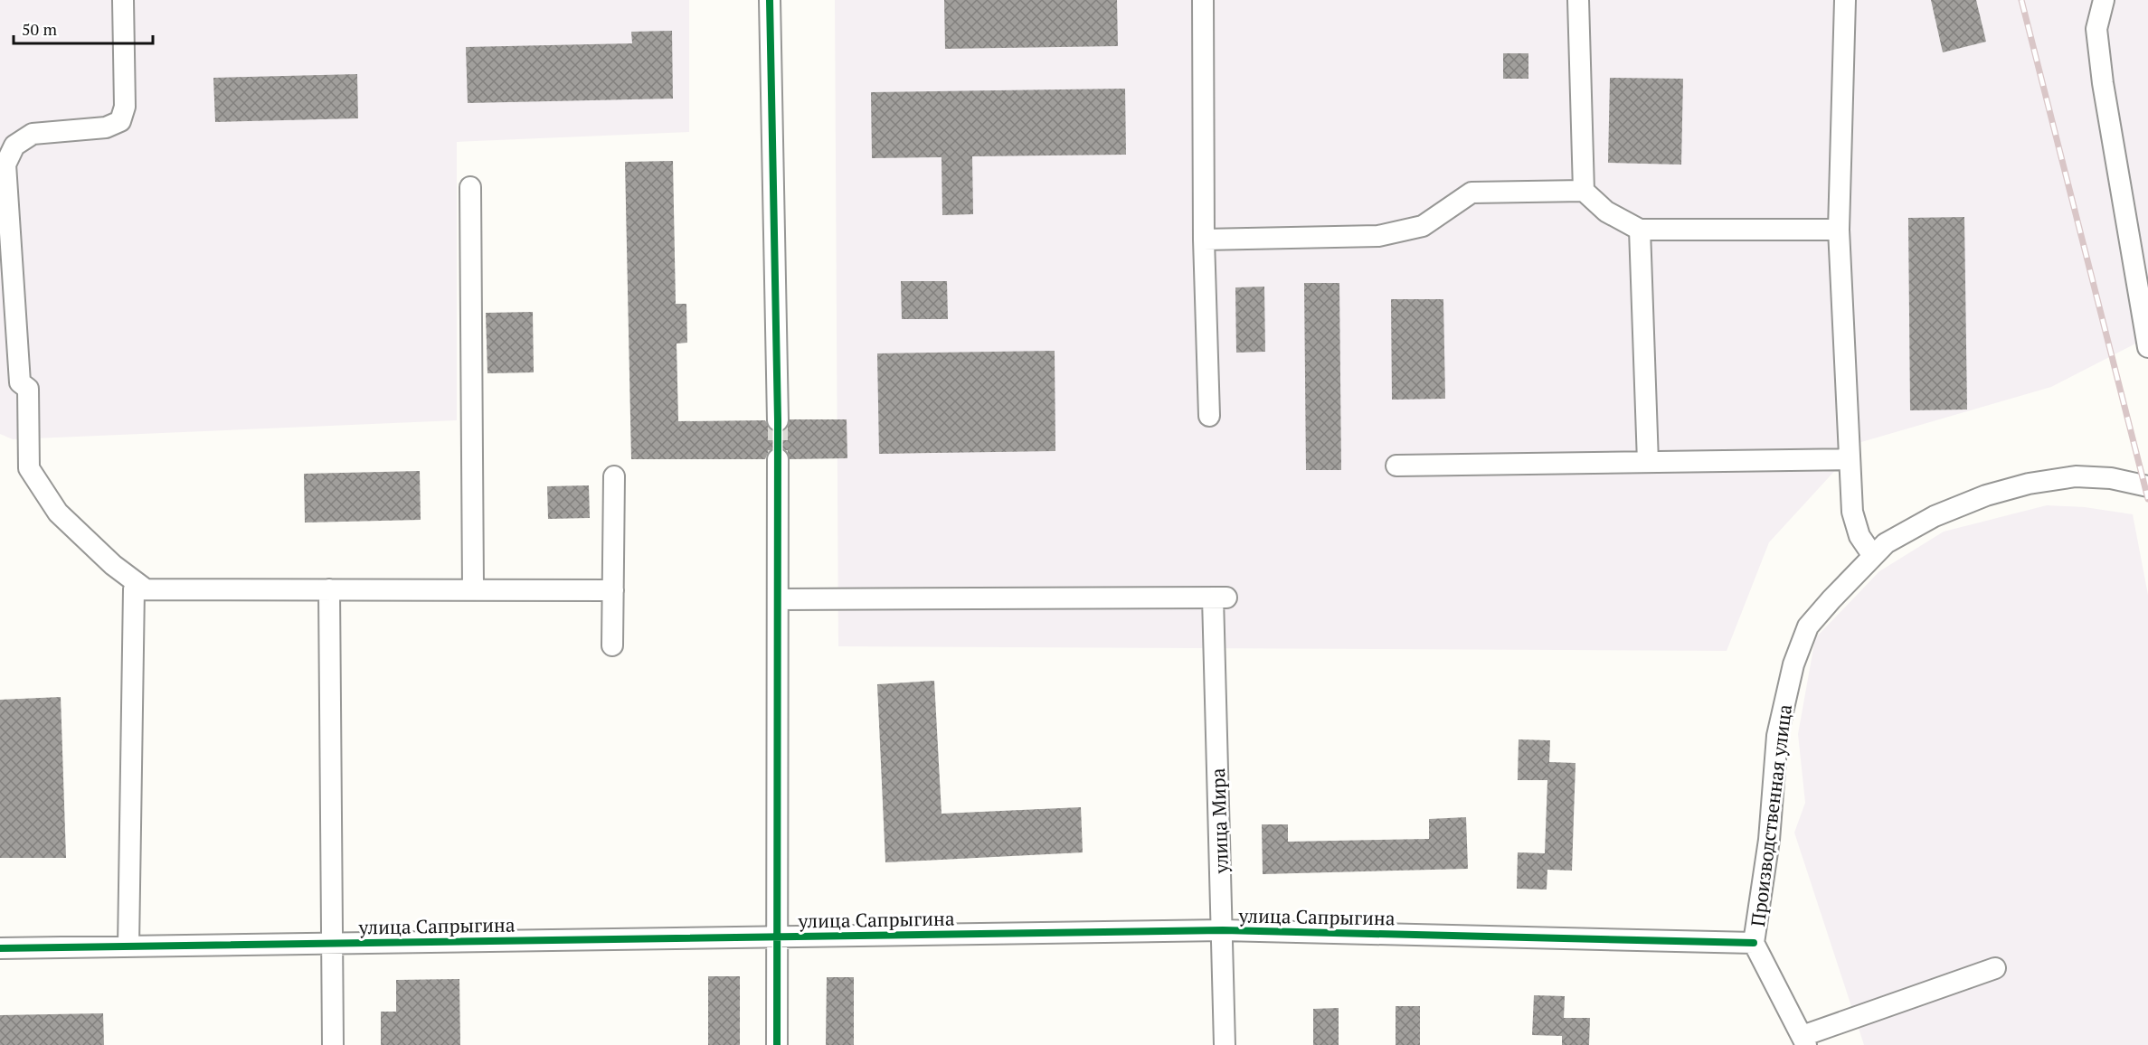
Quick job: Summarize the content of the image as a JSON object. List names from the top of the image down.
{
  "streets": {
    "street": ["Производственная улица", "улица Мира", "улица Сапрыгина"]
  },
  "crossings": [
    ["Производственная улица", "улица Сапрыгина"],
    ["улица Мира", "улица Сапрыгина"]
  ],
  "scale_bar": "50 m"
}
